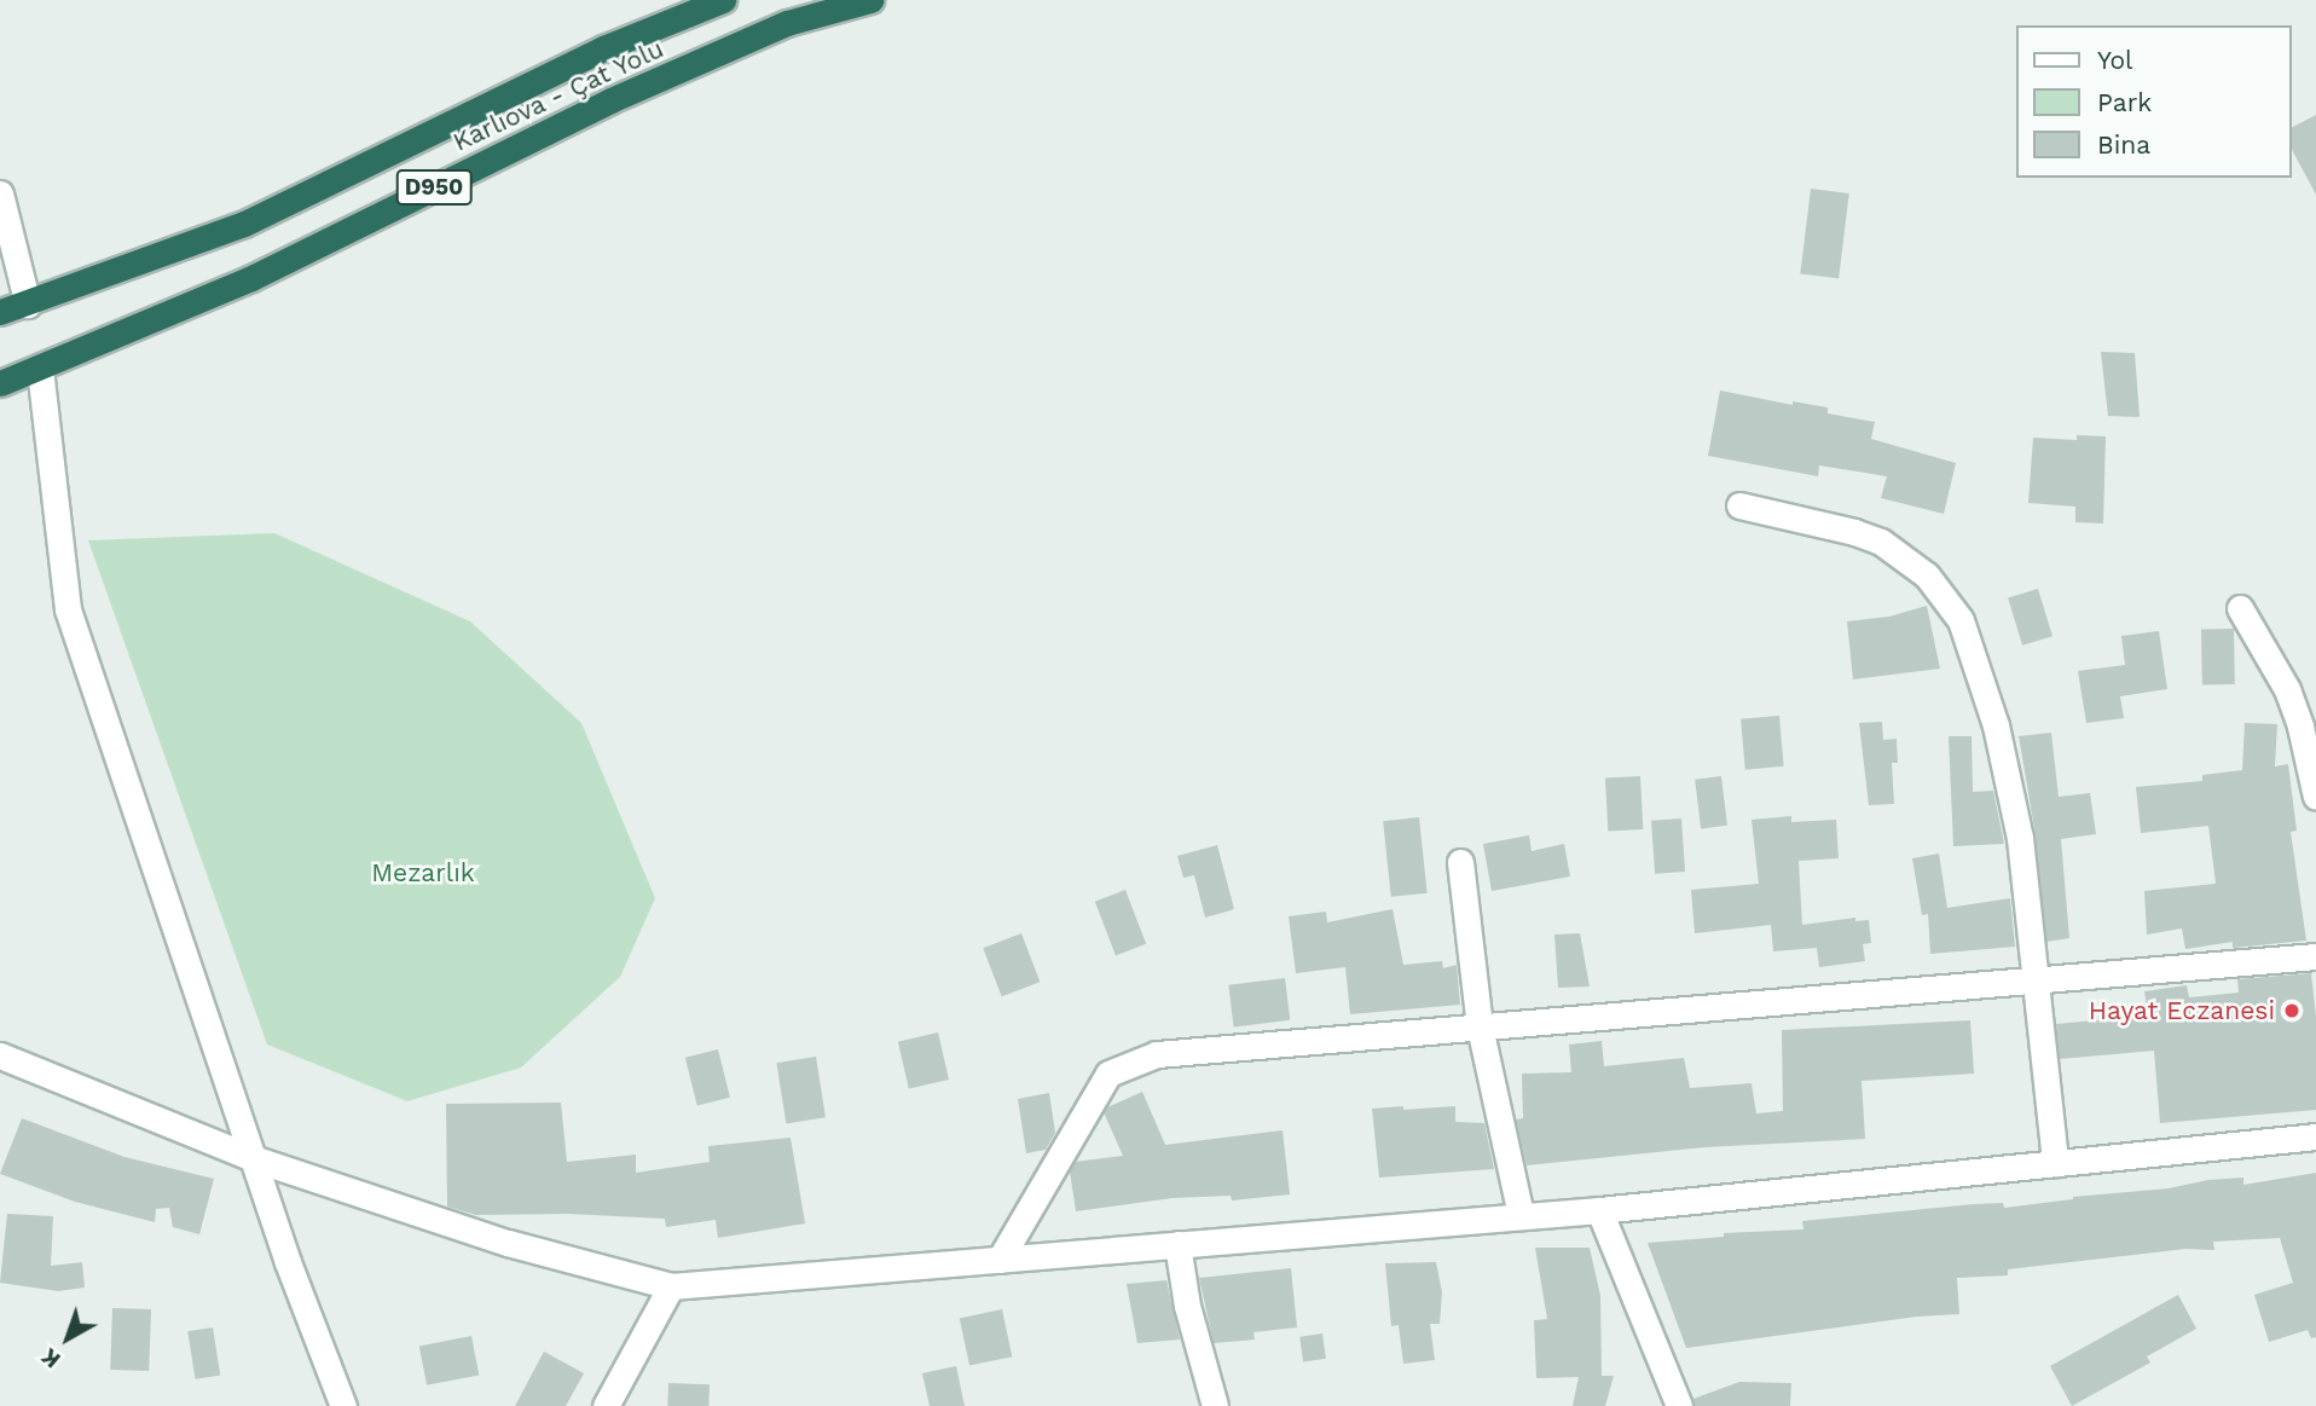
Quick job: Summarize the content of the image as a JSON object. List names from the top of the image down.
{
  "streets": {
    "highway": ["Karlıova - Çat Yolu", "D950"]
  },
  "parks": ["Mezarlık"],
  "places": ["Hayat Eczanesi"],
  "legend": ["Yol", "Park", "Bina"],
  "north": "bottom left"
}
